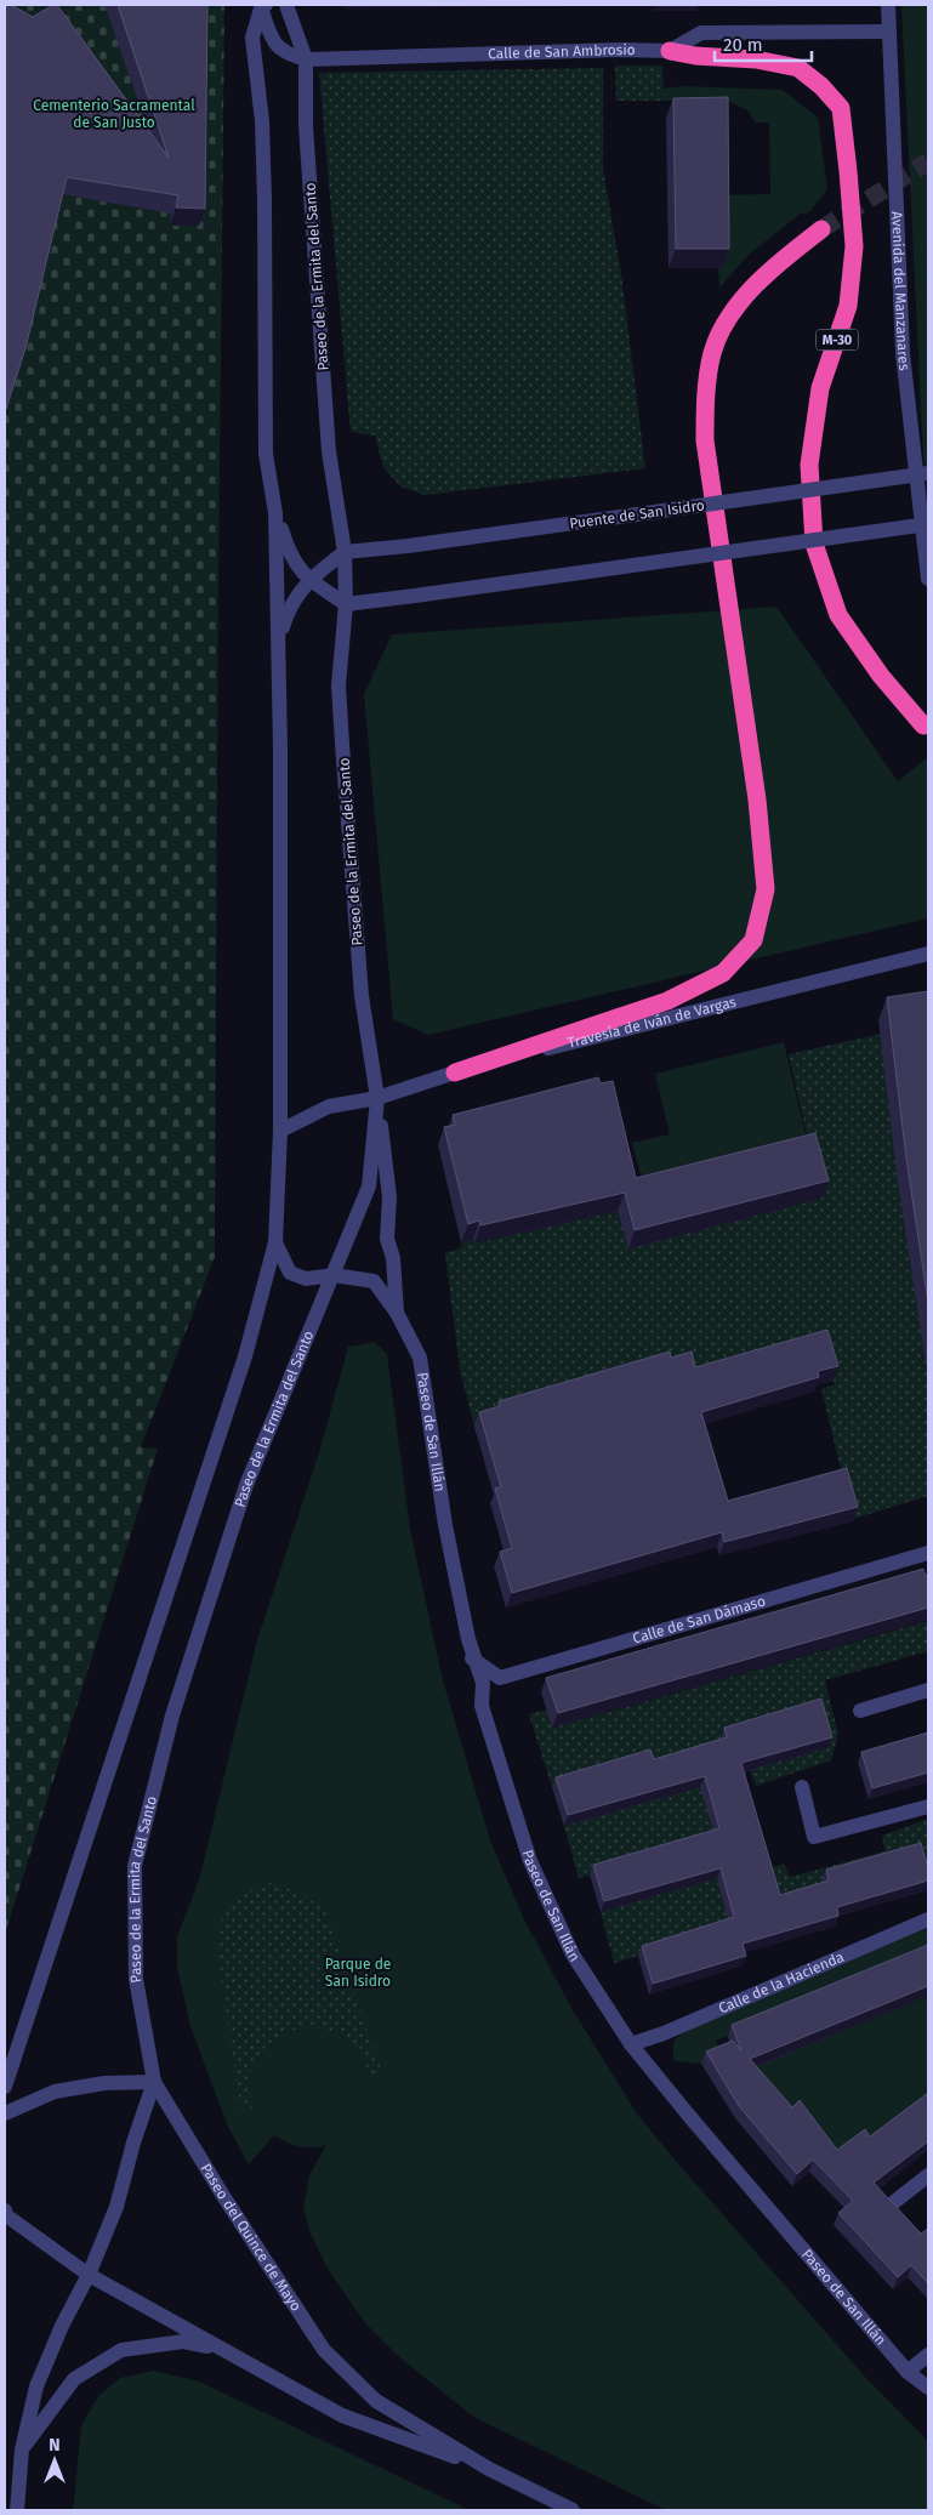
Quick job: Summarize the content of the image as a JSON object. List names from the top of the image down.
{
  "streets": {
    "highway": ["M-30"],
    "street": [
      "Calle de San Ambrosio",
      "Paseo de la Ermita del Santo",
      "Avenida del Manzanares",
      "Puente de San Isidro",
      "Travesía de Iván de Vargas",
      "Paseo de San Illán",
      "Calle de San Dámaso",
      "Calle de la Hacienda",
      "Paseo del Quince de Mayo"
    ]
  },
  "crossings": [
    ["Calle de San Ambrosio", "Paseo de la Ermita del Santo"],
    ["Calle de San Ambrosio", "M-30"],
    ["Paseo de la Ermita del Santo", "Puente de San Isidro"],
    ["Paseo de la Ermita del Santo", "Travesía de Iván de Vargas"],
    ["Paseo de la Ermita del Santo", "Paseo de San Illán"],
    ["Paseo de la Ermita del Santo", "Paseo del Quince de Mayo"],
    ["Travesía de Iván de Vargas", "Paseo de San Illán"],
    ["Paseo de San Illán", "Calle de la Hacienda"]
  ],
  "parks": ["Cementerio Sacramental de San Justo", "Parque de San Isidro"],
  "scale_bar": "20 m",
  "north": "top"
}
